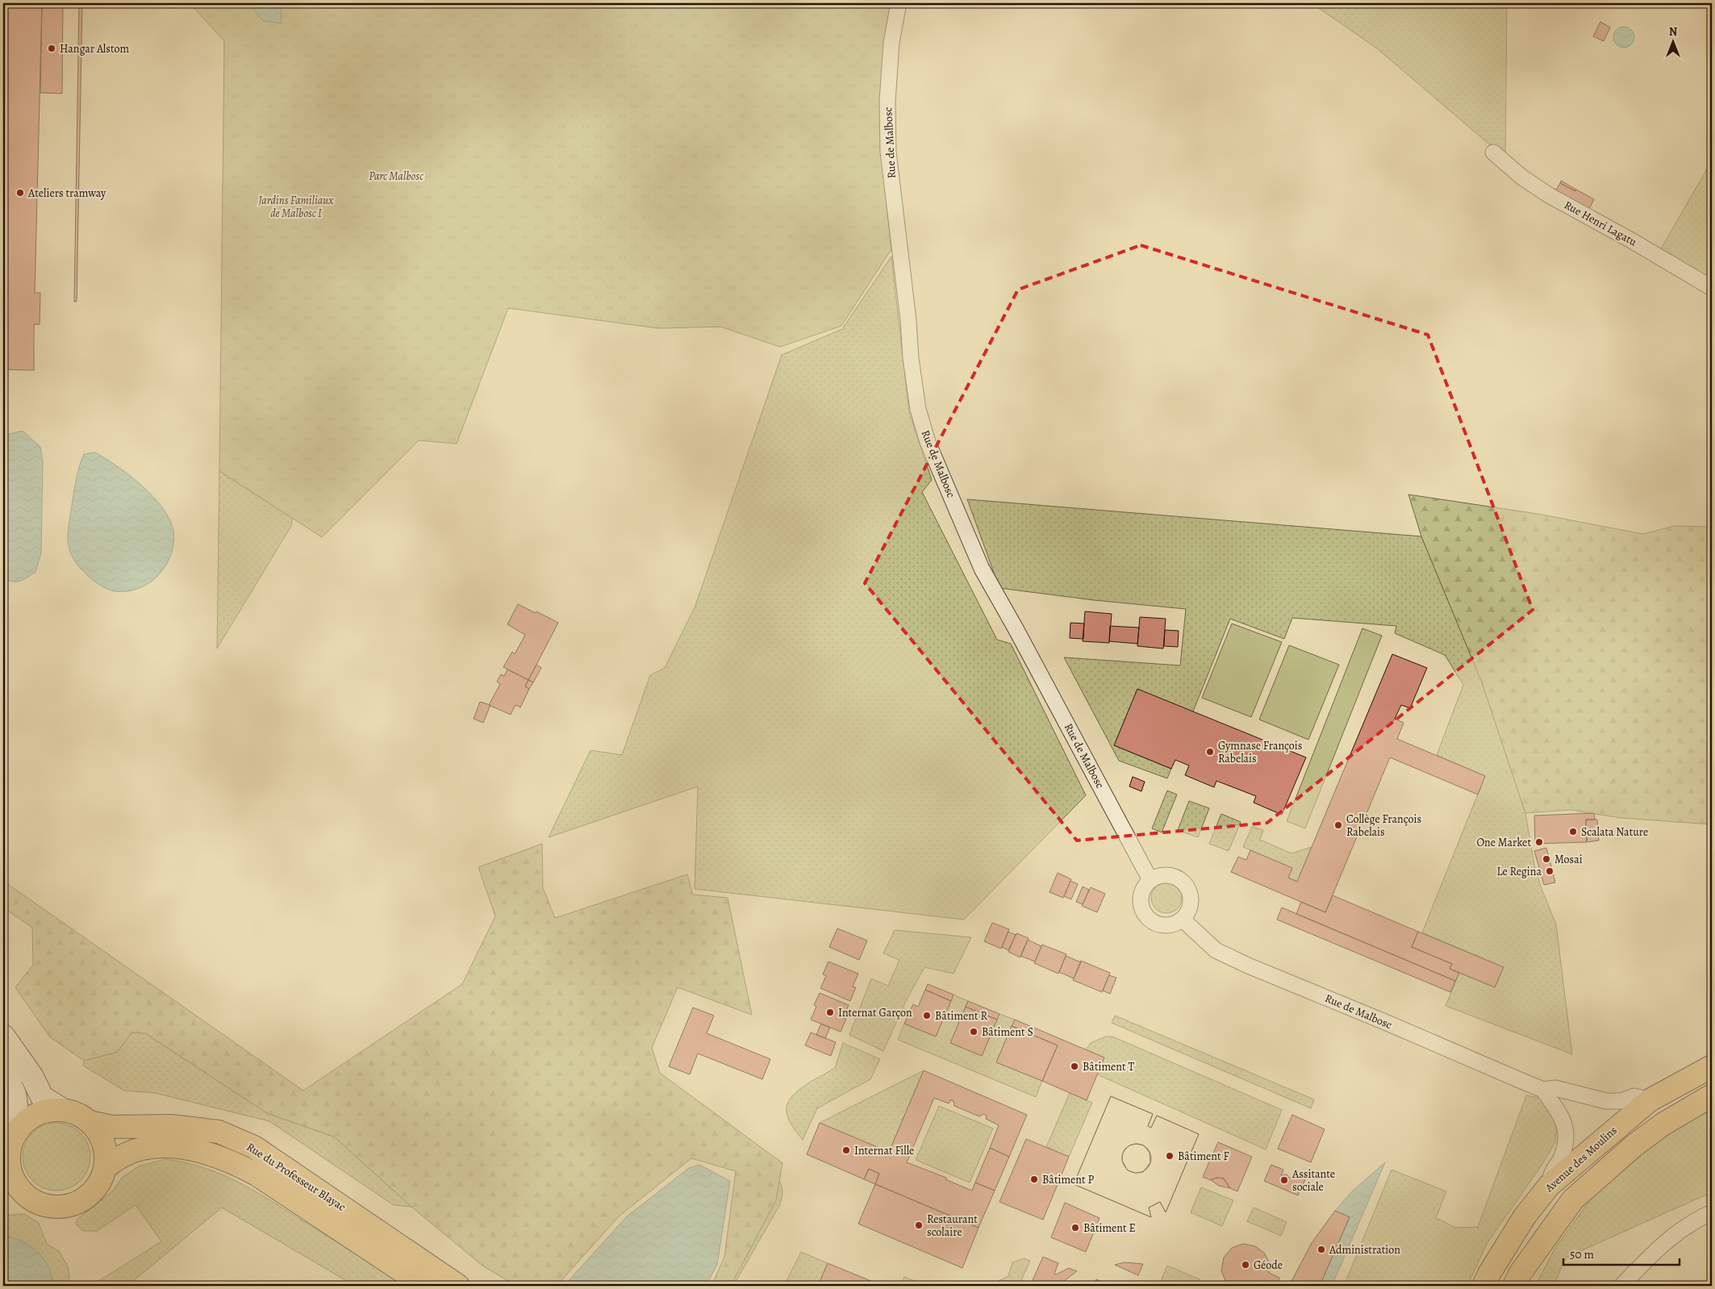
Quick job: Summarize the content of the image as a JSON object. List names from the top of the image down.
{
  "streets": {
    "main road": ["Avenue des Moulins", "Rue du Professeur Blayac"],
    "street": ["Rue de Malbosc", "Rue Henri Lagatu"]
  },
  "crossings": [
    ["Rue de Malbosc", "Avenue des Moulins"]
  ],
  "parks": ["Parc Malbosc", "Jardins Familiaux de Malbosc I"],
  "places": [
    "Hangar Alstom",
    "Ateliers tramway",
    "Gymnase François Rabelais",
    "Collège François Rabelais",
    "Scalata Nature",
    "One Market",
    "Mosai",
    "Le Regina",
    "Internat Garçon",
    "Bâtiment R",
    "Bâtiment S",
    "Bâtiment T",
    "Internat Fille",
    "Bâtiment F",
    "Bâtiment P",
    "Assitante sociale",
    "Restaurant scolaire",
    "Bâtiment E",
    "Administration",
    "Géode"
  ],
  "scale_bar": "50 m",
  "north": "top"
}
